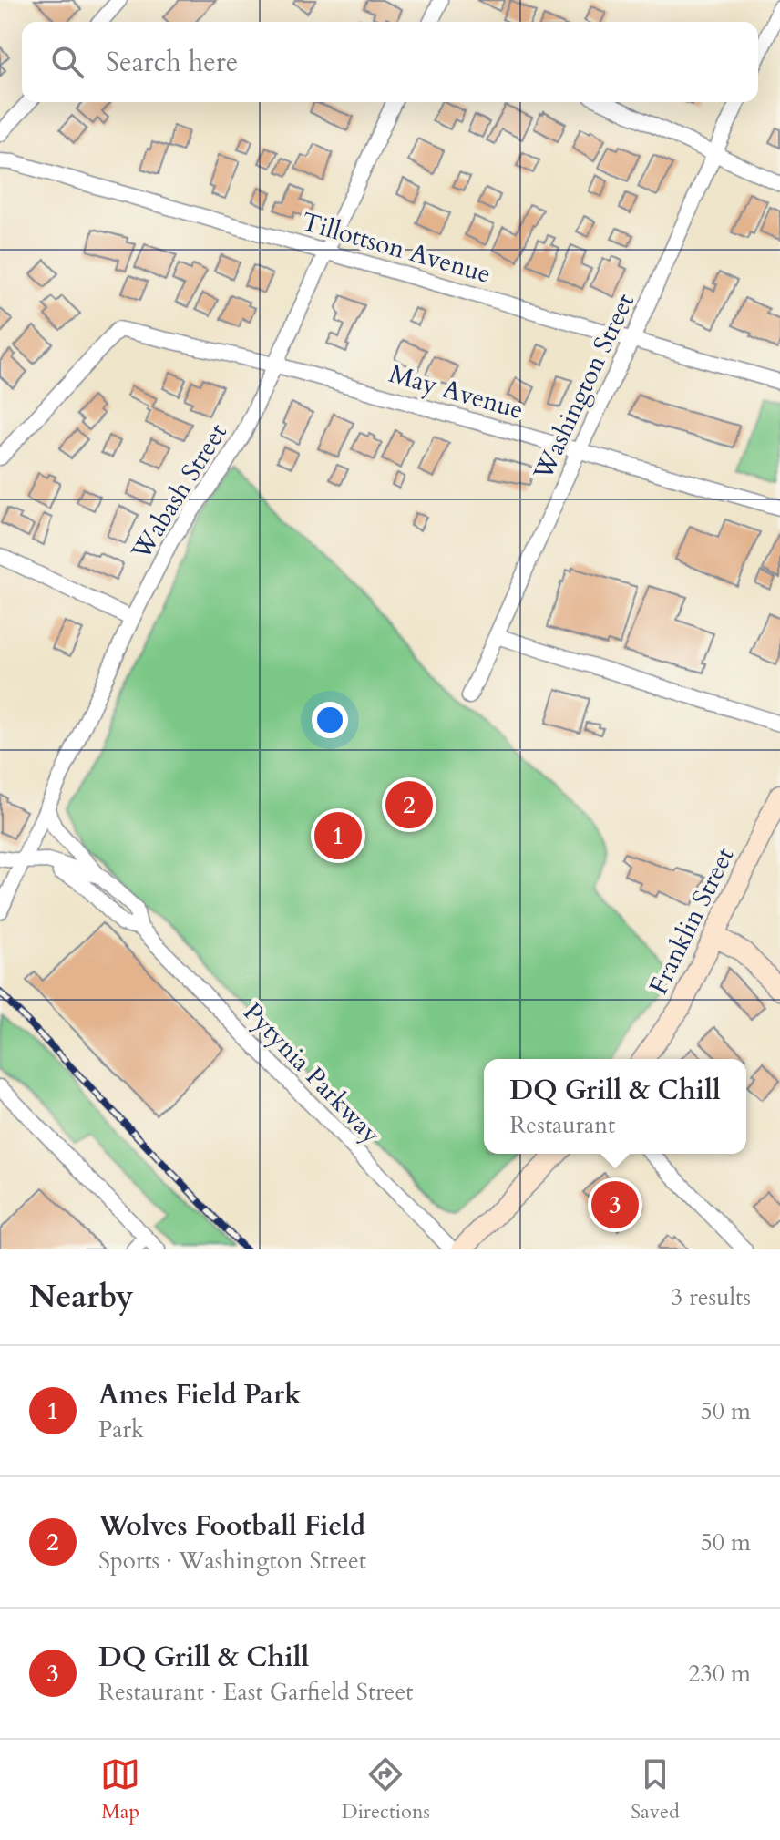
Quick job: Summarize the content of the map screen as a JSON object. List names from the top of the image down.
{
  "streets": {
    "main road": ["Franklin Street"],
    "street": [
      "Tillottson Avenue",
      "Washington Street",
      "May Avenue",
      "Wabash Street",
      "Pytynia Parkway"
    ]
  },
  "crossings": [
    ["Tillottson Avenue", "Washington Street"],
    ["Tillottson Avenue", "Wabash Street"],
    ["Washington Street", "May Avenue"],
    ["May Avenue", "Wabash Street"],
    ["Wabash Street", "Pytynia Parkway"]
  ],
  "page": {
    "search": "Search here",
    "pins": ["2", "1", "3"],
    "popup": ["DQ Grill & Chill", "Restaurant"],
    "heading": ["Nearby", "3 results"],
    "list": [
      {
        "mark": "1",
        "name": "Ames Field Park",
        "note": "Park",
        "value": "50 m"
      },
      {
        "mark": "2",
        "name": "Wolves Football Field",
        "note": "Sports · Washington Street",
        "value": "50 m"
      },
      {
        "mark": "3",
        "name": "DQ Grill & Chill",
        "note": "Restaurant · East Garfield Street",
        "value": "230 m"
      }
    ],
    "nav": ["Map", "Directions", "Saved"]
  }
}
